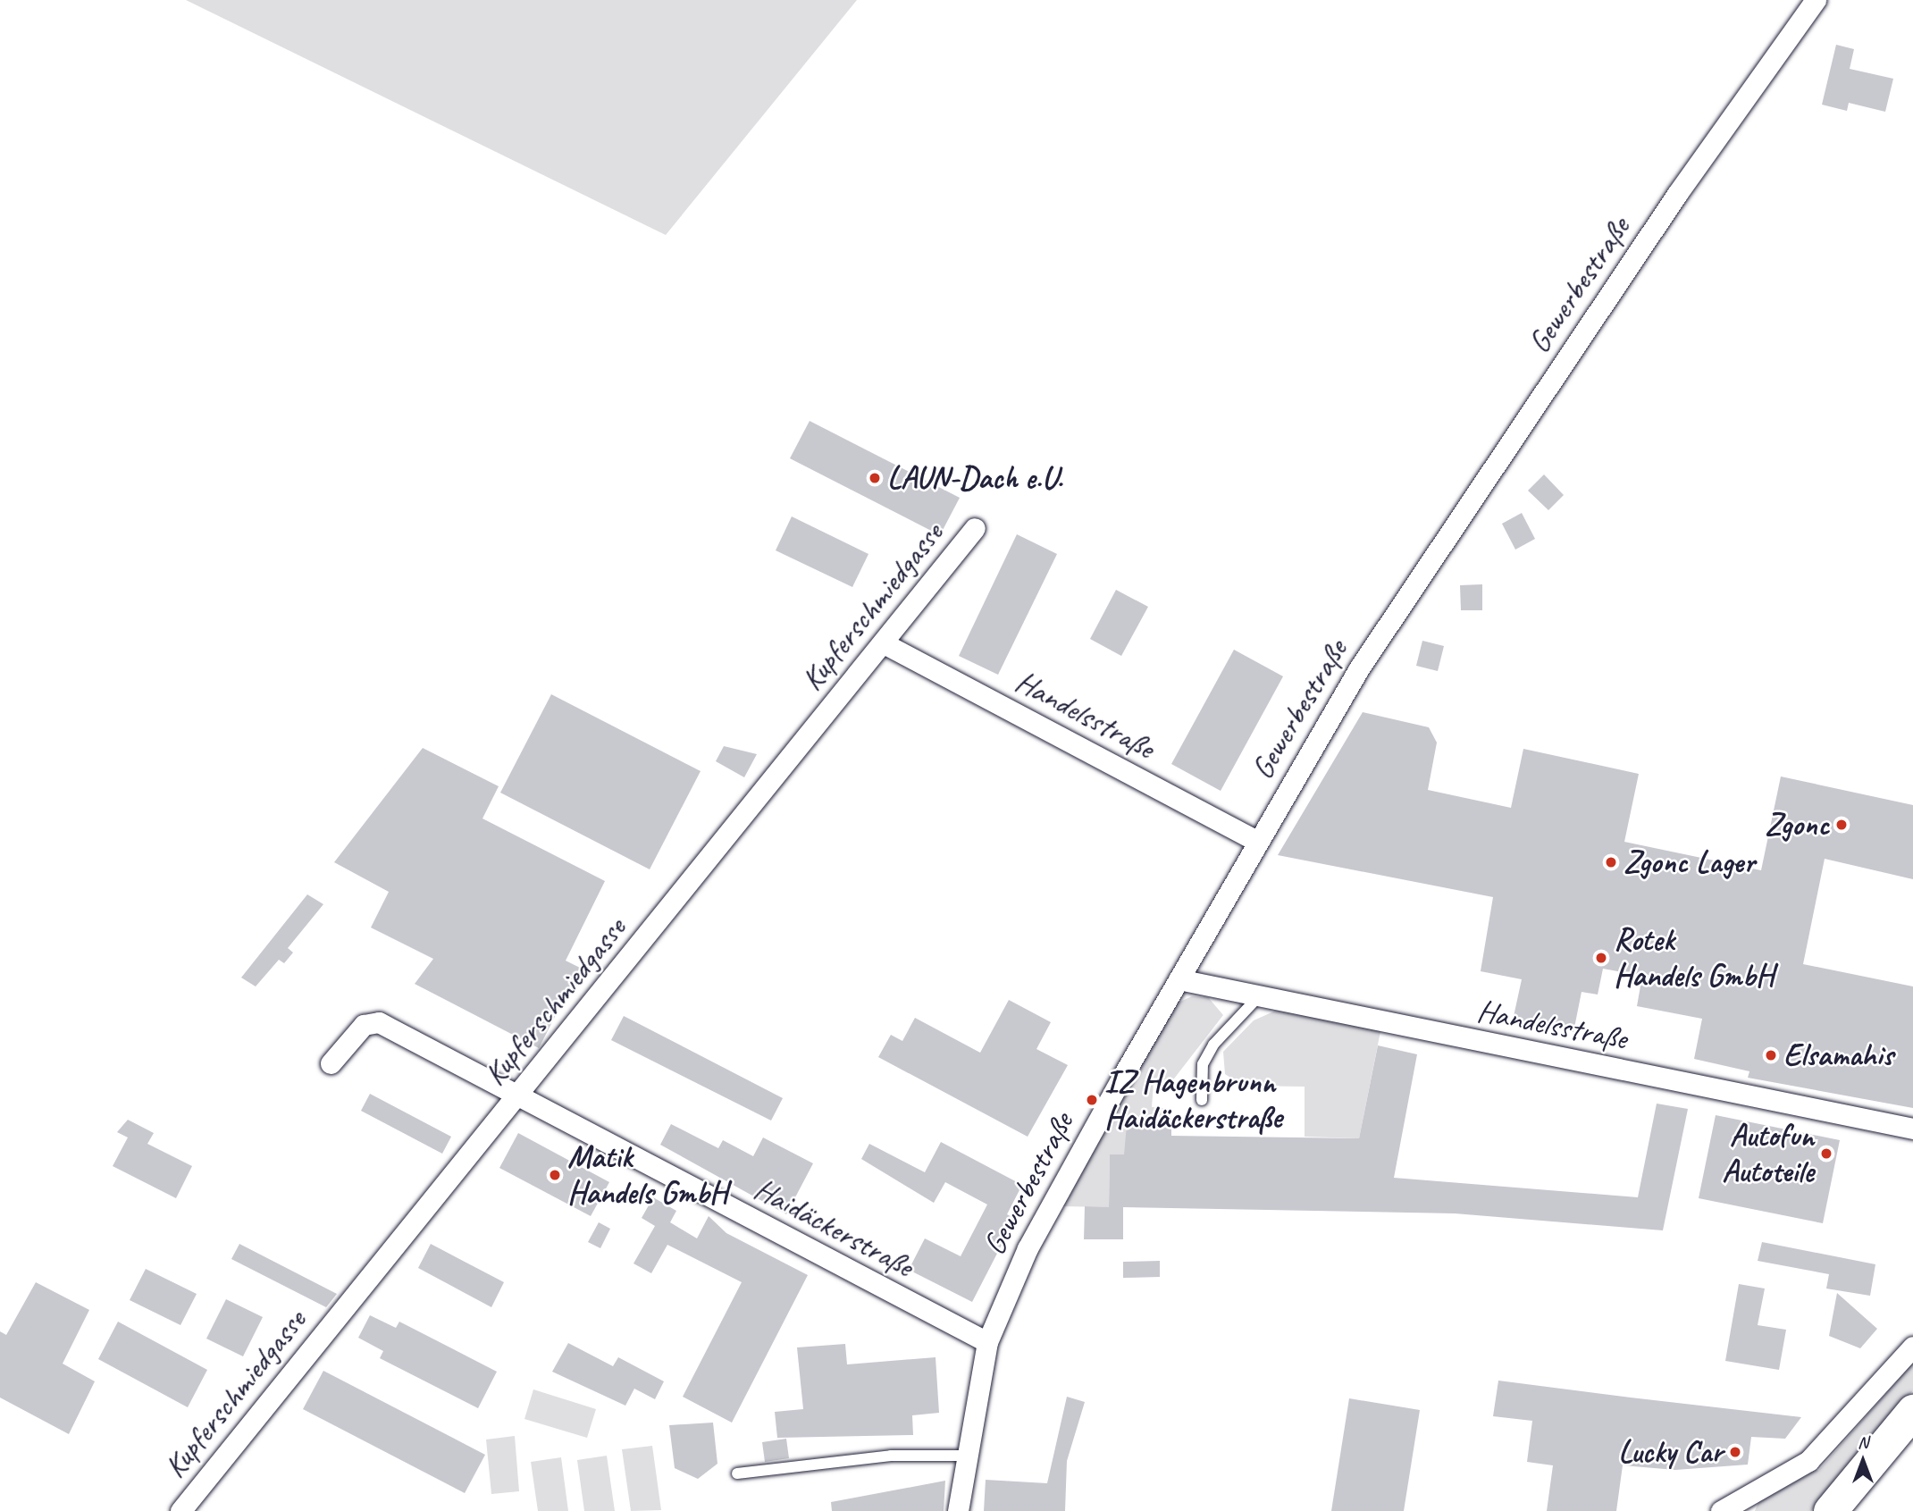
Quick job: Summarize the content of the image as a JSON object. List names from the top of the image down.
{
  "streets": {
    "street": [
      "Gewerbestraße",
      "Kupferschmiedgasse",
      "Handelsstraße",
      "Haidäckerstraße"
    ]
  },
  "crossings": [
    ["Gewerbestraße", "Handelsstraße"],
    ["Gewerbestraße", "Haidäckerstraße"],
    ["Kupferschmiedgasse", "Handelsstraße"],
    ["Kupferschmiedgasse", "Haidäckerstraße"]
  ],
  "places": [
    "LAUN-Dach e.U.",
    "Zgonc",
    "Zgonc Lager",
    "Rotek Handels GmbH",
    "Elsamahis",
    "IZ Hagenbrunn Haidäckerstraße",
    "Autofun Autoteile",
    "Matik Handels GmbH",
    "Lucky Car"
  ],
  "north": "top"
}
